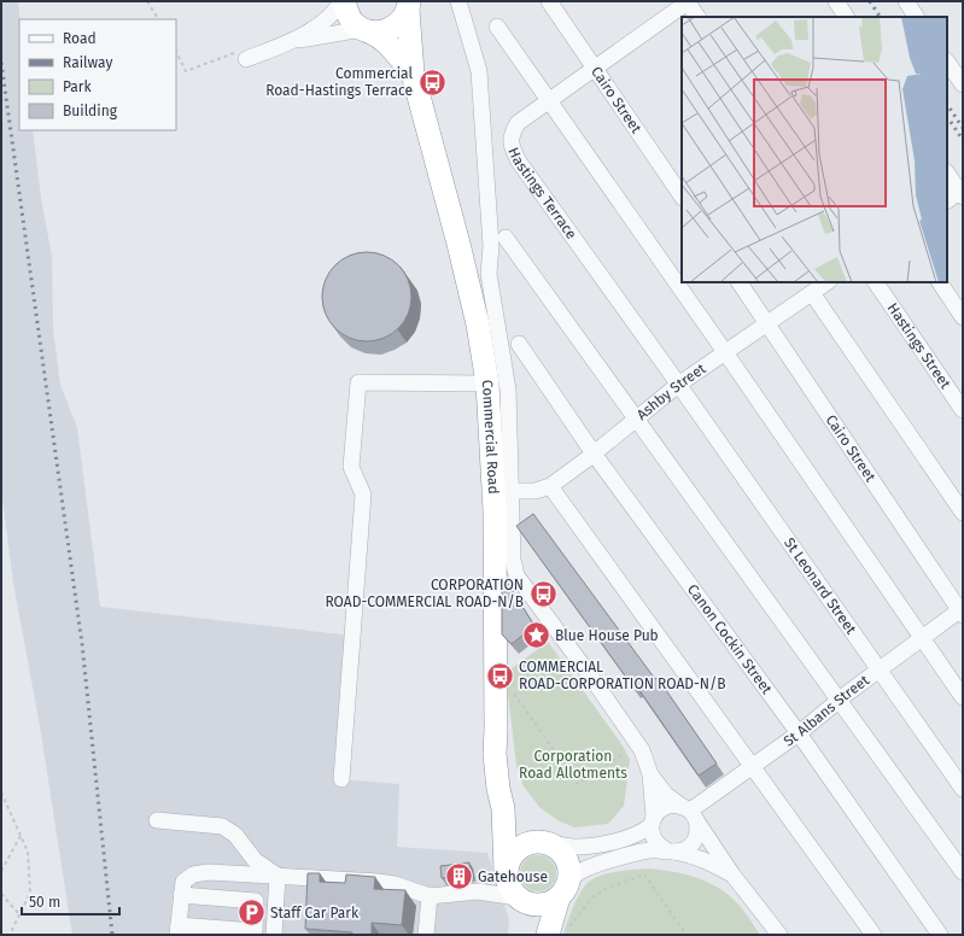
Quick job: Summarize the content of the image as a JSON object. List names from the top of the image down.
{
  "streets": {
    "highway": ["Commercial Road"],
    "street": [
      "Cairo Street",
      "Hastings Terrace",
      "Hastings Street",
      "Ashby Street",
      "St Leonard Street",
      "Canon Cockin Street",
      "St Albans Street"
    ]
  },
  "crossings": [
    ["Cairo Street", "Hastings Terrace"],
    ["Cairo Street", "Ashby Street"],
    ["Cairo Street", "St Albans Street"],
    ["Hastings Terrace", "Ashby Street"],
    ["Hastings Terrace", "St Leonard Street"],
    ["Ashby Street", "Commercial Road"],
    ["Ashby Street", "St Leonard Street"],
    ["Ashby Street", "Canon Cockin Street"],
    ["St Leonard Street", "St Albans Street"],
    ["Canon Cockin Street", "St Albans Street"]
  ],
  "parks": ["Corporation Road Allotments"],
  "places": {
    "bus stop": ["Commercial Road-Hastings Terrace", "CORPORATION ROAD-COMMERCIAL ROAD-N/B", "COMMERCIAL ROAD-CORPORATION ROAD-N/B"],
    "place": ["Blue House Pub"],
    "building": ["Gatehouse"],
    "parking": ["Staff Car Park"]
  },
  "legend": [
    "Road",
    "Railway",
    "Park",
    "Building"
  ],
  "scale_bar": "50 m"
}
